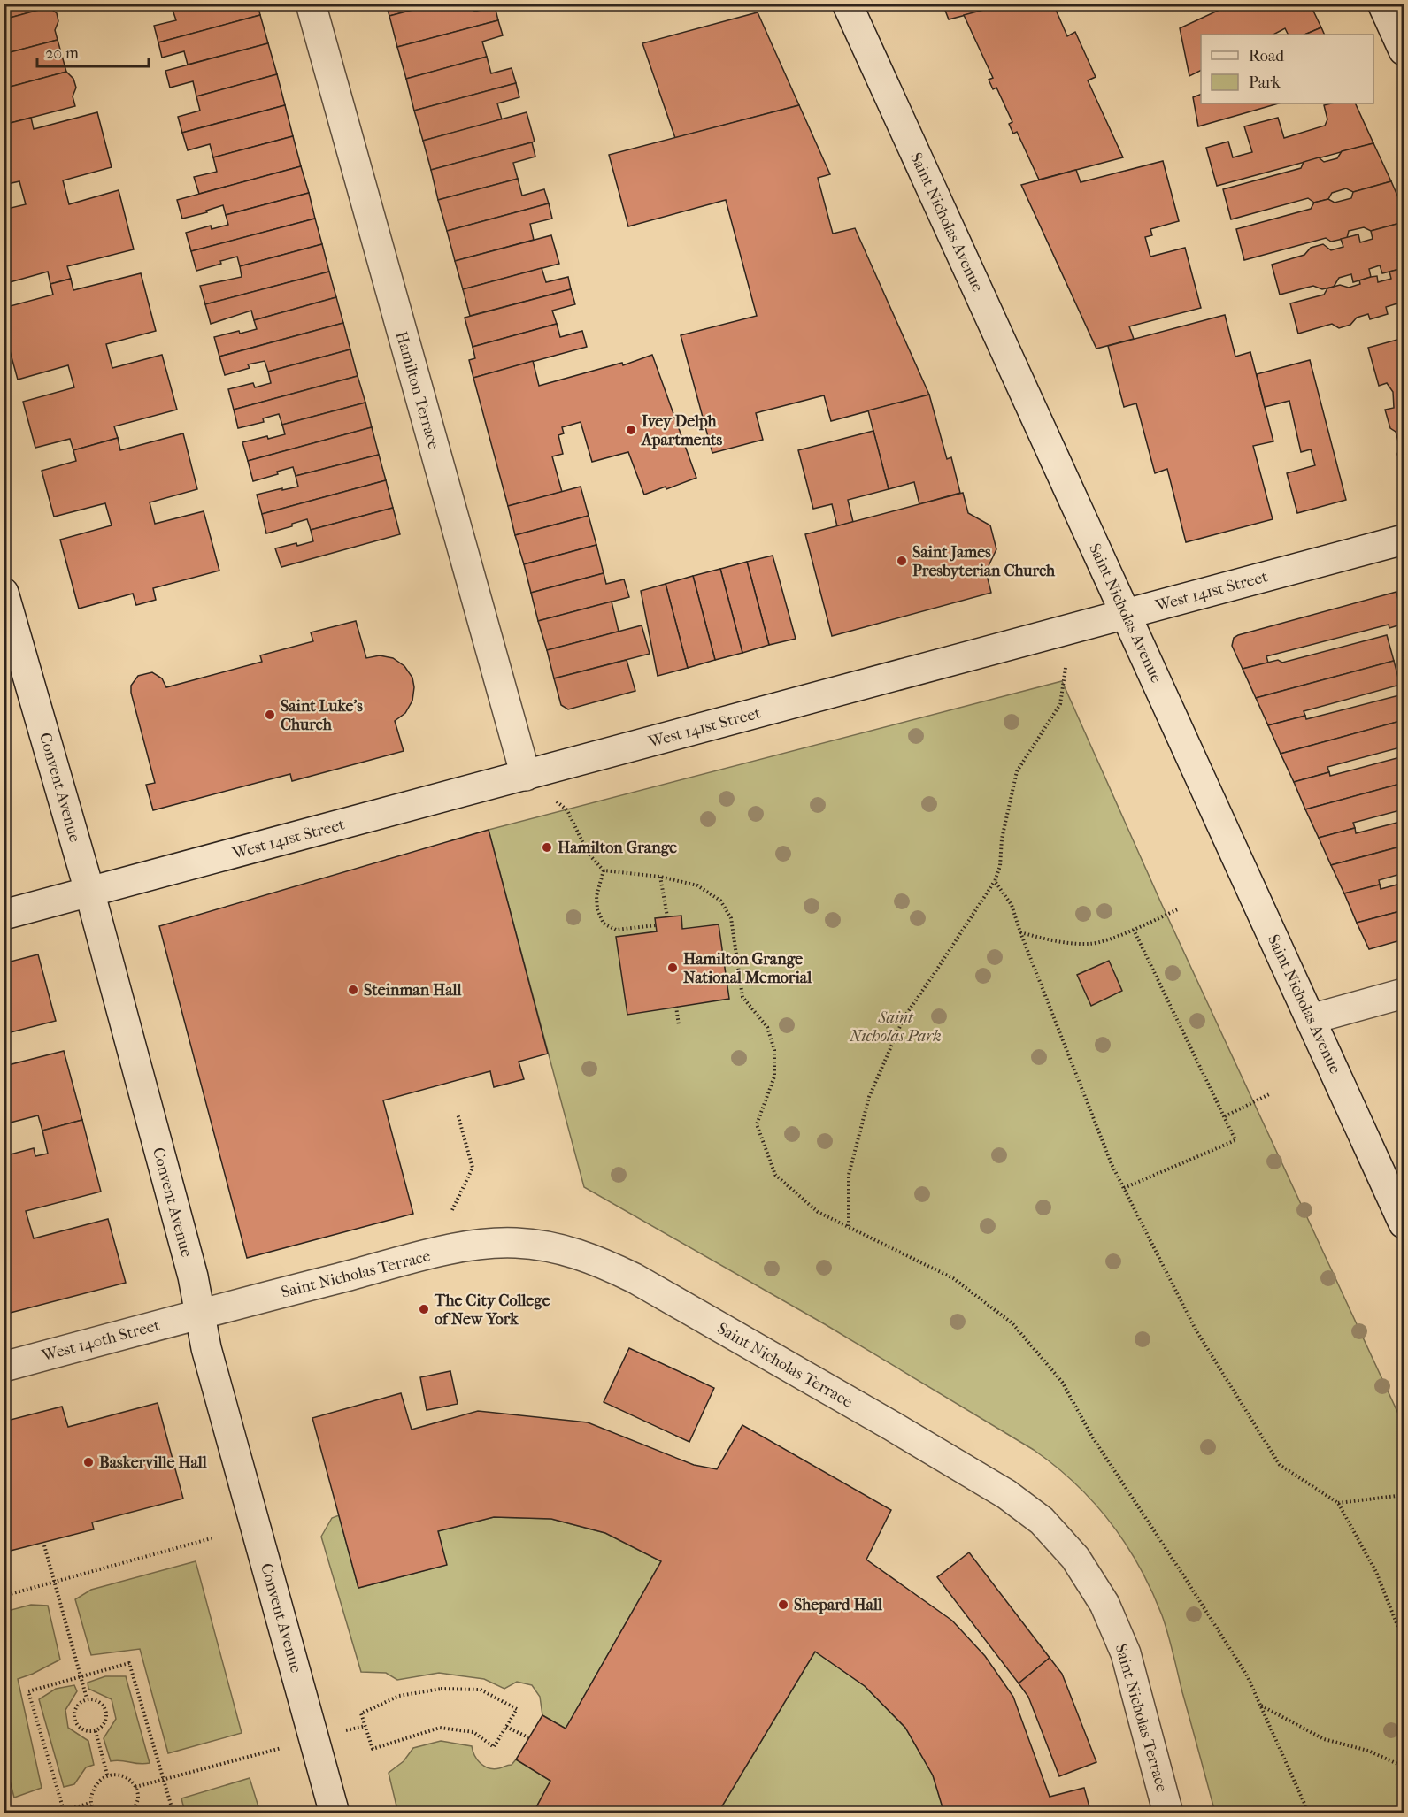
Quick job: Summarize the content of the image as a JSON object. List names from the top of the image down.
{
  "streets": {
    "street": [
      "Saint Nicholas Avenue",
      "Hamilton Terrace",
      "West 141st Street",
      "Convent Avenue",
      "Saint Nicholas Terrace",
      "West 140th Street"
    ]
  },
  "crossings": [
    ["Saint Nicholas Avenue", "West 141st Street"],
    ["Hamilton Terrace", "West 141st Street"],
    ["West 141st Street", "Convent Avenue"],
    ["Convent Avenue", "Saint Nicholas Terrace"],
    ["Convent Avenue", "West 140th Street"],
    ["Saint Nicholas Terrace", "West 140th Street"]
  ],
  "parks": ["Saint Nicholas Park"],
  "places": [
    "Ivey Delph Apartments",
    "Saint James Presbyterian Church",
    "Saint Luke's Church",
    "Hamilton Grange",
    "Hamilton Grange National Memorial",
    "Steinman Hall",
    "The City College of New York",
    "Baskerville Hall",
    "Shepard Hall"
  ],
  "legend": ["Road", "Park"],
  "scale_bar": "20 m"
}
